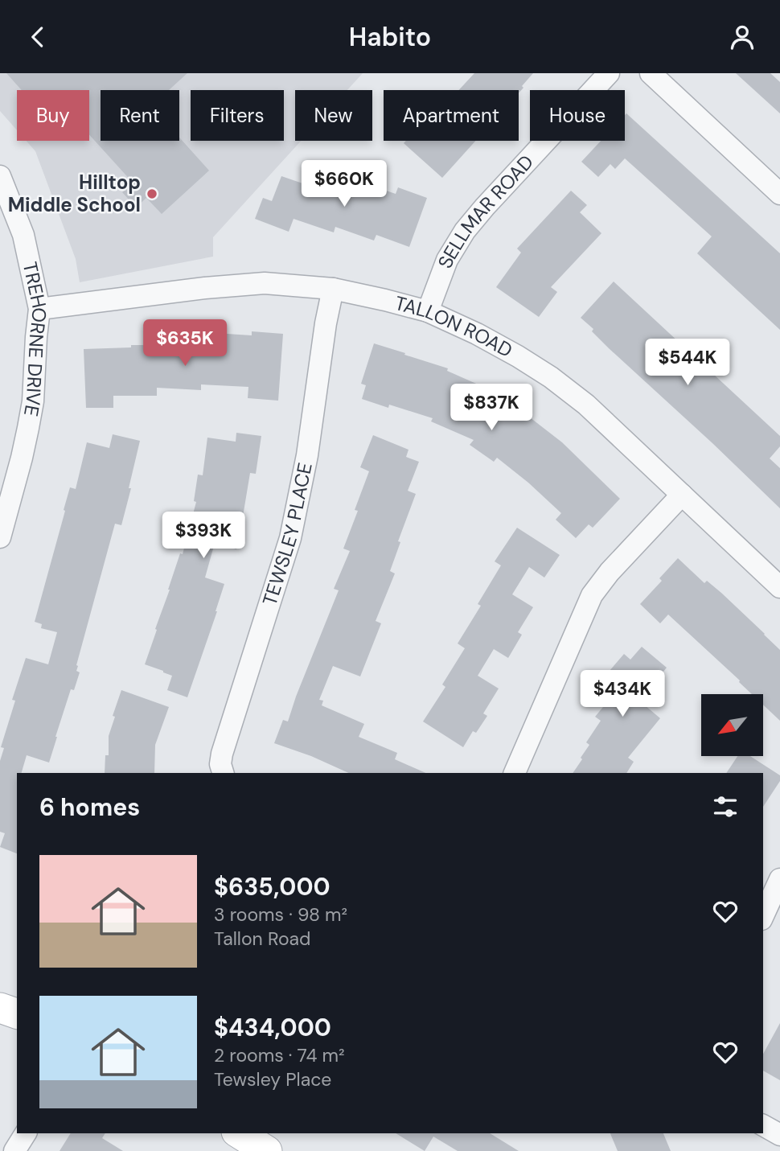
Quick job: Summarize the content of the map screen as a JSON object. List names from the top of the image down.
{
  "streets": {
    "street": [
      "SELLMAR ROAD",
      "TALLON ROAD",
      "TREHORNE DRIVE",
      "TEWSLEY PLACE"
    ]
  },
  "crossings": [
    ["SELLMAR ROAD", "TALLON ROAD"],
    ["TALLON ROAD", "TREHORNE DRIVE"],
    ["TALLON ROAD", "TEWSLEY PLACE"]
  ],
  "places": ["Hilltop Middle School"],
  "north": "bottom left",
  "page": {
    "header": "Habito",
    "chip": [
      "Buy",
      "Rent",
      "Filters",
      "New",
      "Apartment",
      "House"
    ],
    "price": [
      "$660K",
      "$635K",
      "$544K",
      "$837K",
      "$393K",
      "$434K"
    ],
    "heading": "6 homes",
    "list": [
      {
        "name": "$635,000",
        "note": "3 rooms · 98 m² · Tallon Road"
      },
      {
        "name": "$434,000",
        "note": "2 rooms · 74 m² · Tewsley Place"
      }
    ]
  }
}
